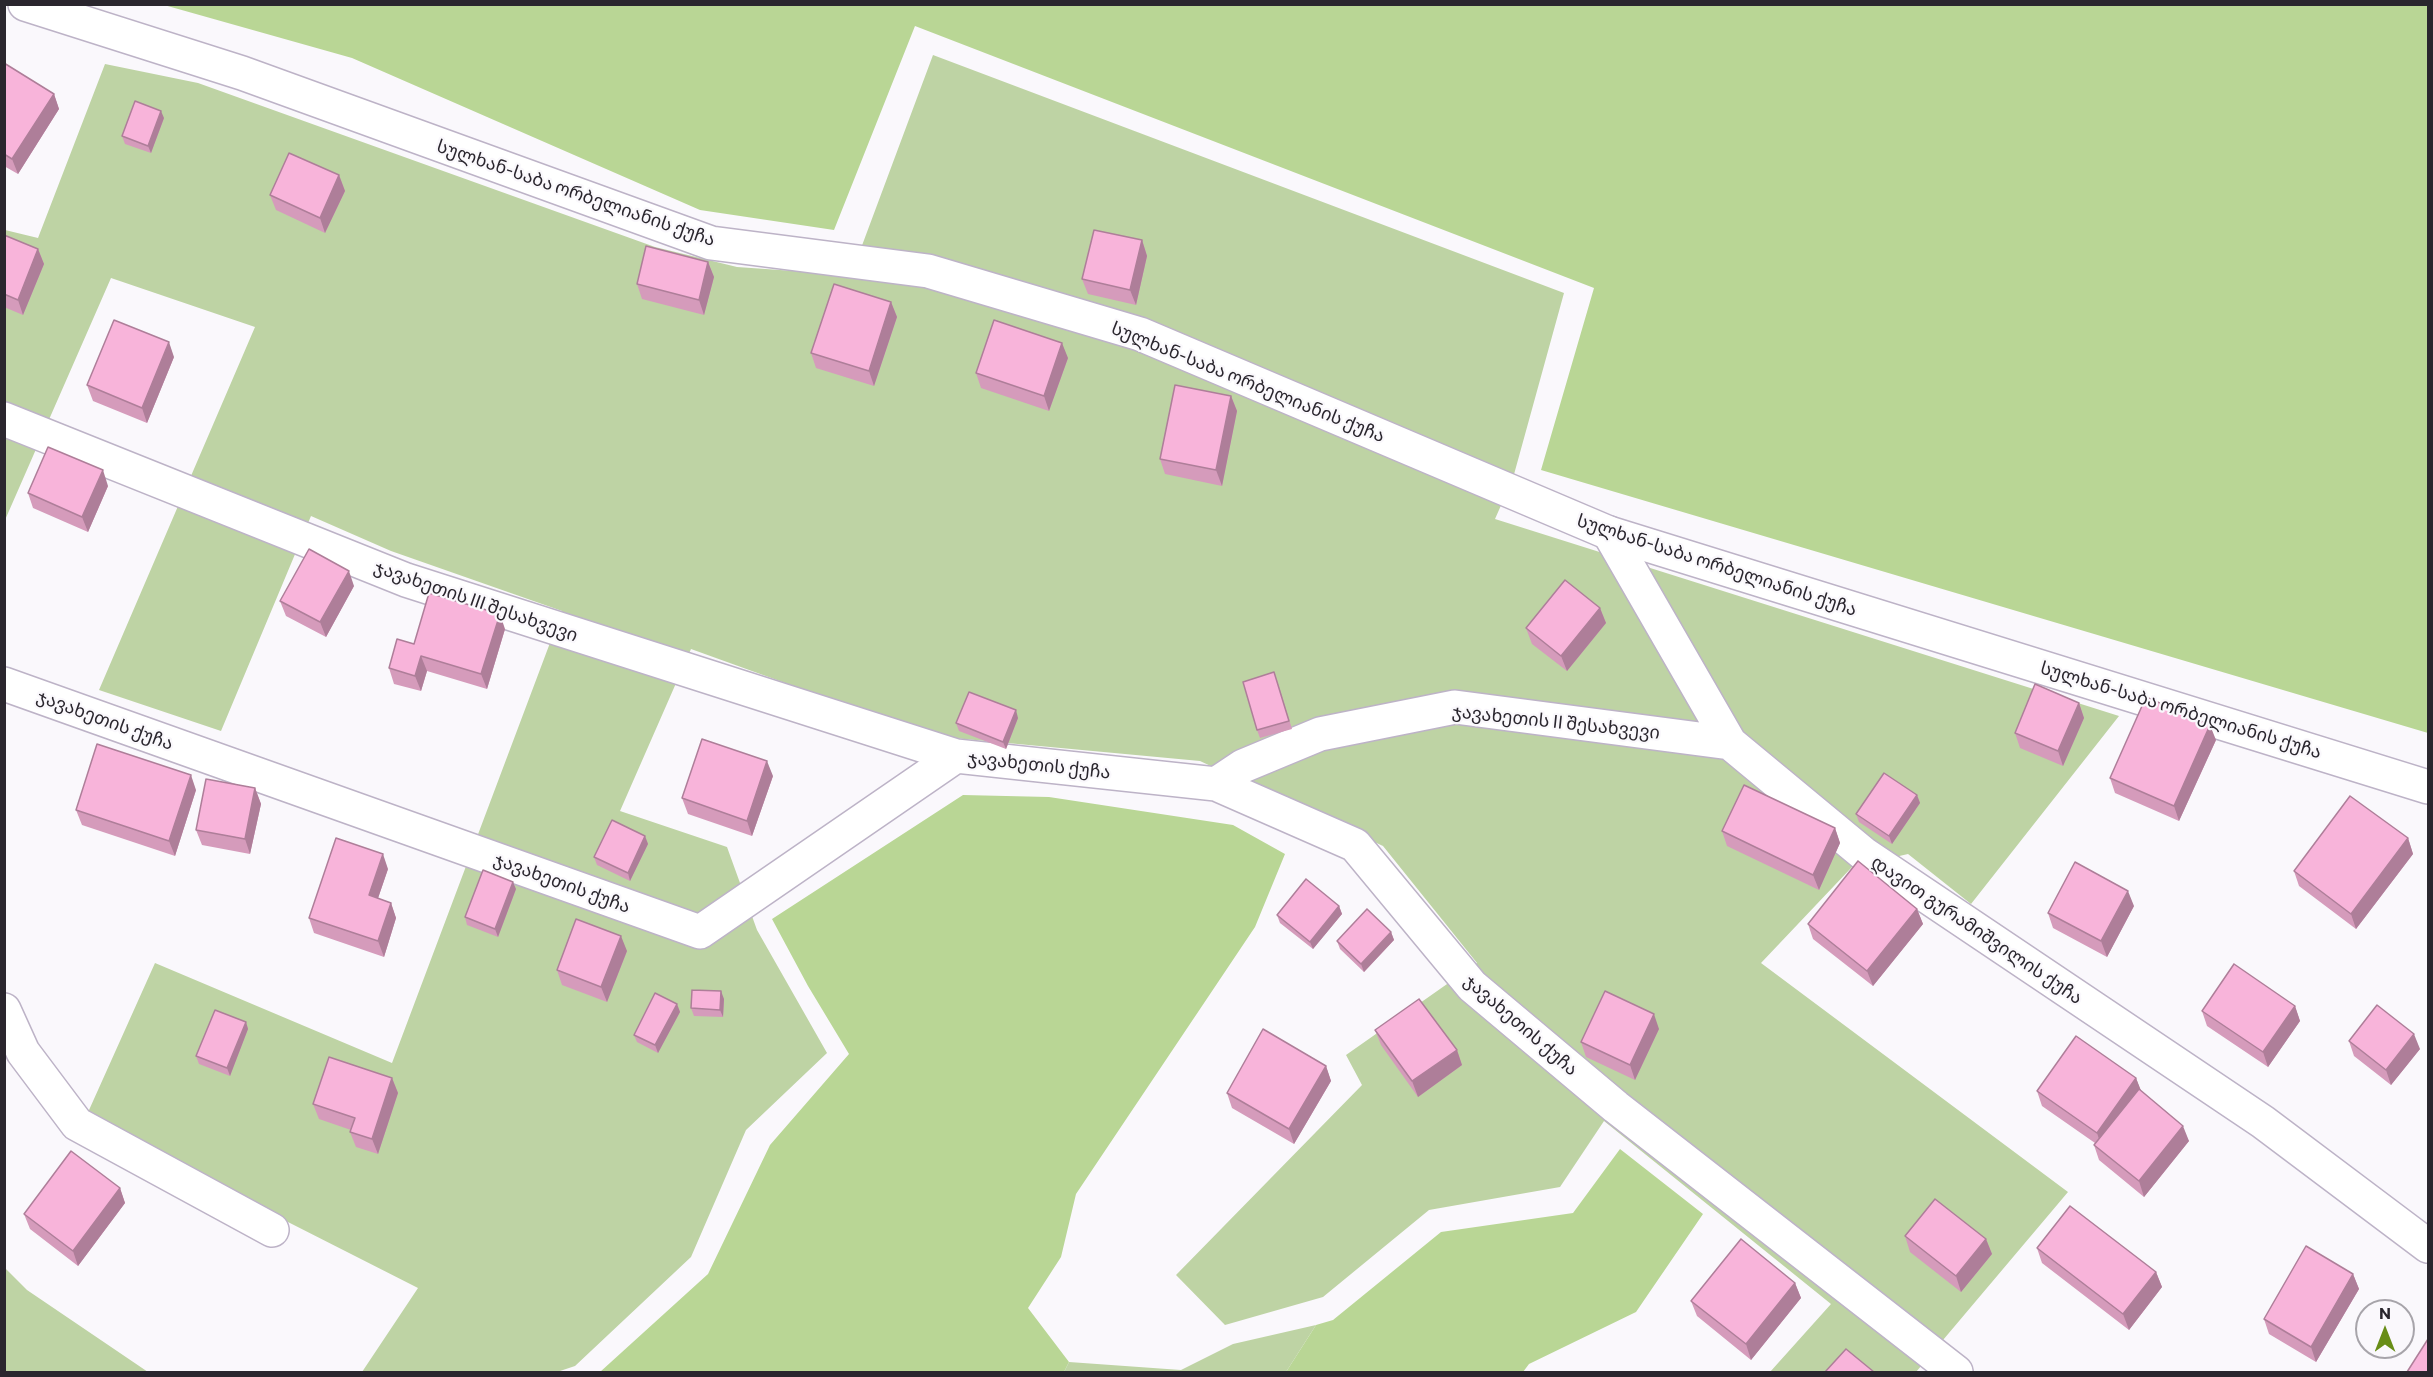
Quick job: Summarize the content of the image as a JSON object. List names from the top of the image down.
{
  "streets": {
    "street": [
      "სულხან-საბა ორბელიანის ქუჩა",
      "ჯავახეთის III შესახვევი",
      "ჯავახეთის ქუჩა",
      "ჯავახეთის II შესახვევი",
      "დავით გურამიშვილის ქუჩა"
    ]
  },
  "crossings": [
    ["სულხან-საბა ორბელიანის ქუჩა", "დავით გურამიშვილის ქუჩა"],
    ["ჯავახეთის III შესახვევი", "ჯავახეთის ქუჩა"],
    ["ჯავახეთის ქუჩა", "ჯავახეთის II შესახვევი"],
    ["ჯავახეთის II შესახვევი", "დავით გურამიშვილის ქუჩა"]
  ],
  "north": "top"
}
